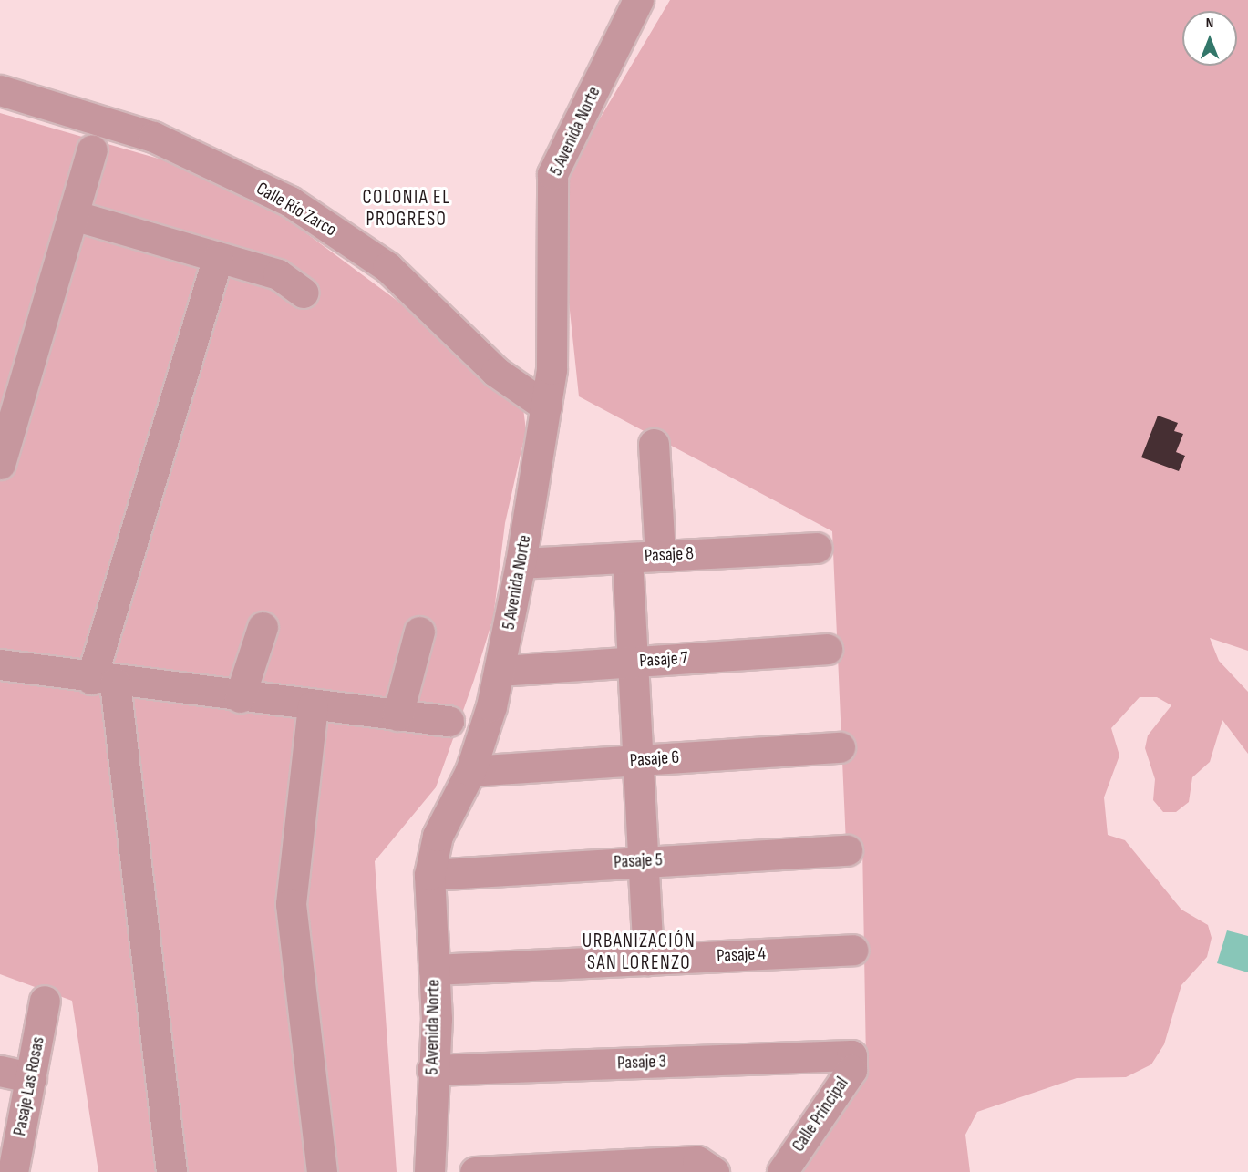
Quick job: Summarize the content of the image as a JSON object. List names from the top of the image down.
{
  "streets": {
    "street": [
      "5 Avenida Norte",
      "Calle Río Zarco",
      "Pasaje 8",
      "Pasaje 7",
      "Pasaje 6",
      "Pasaje 5",
      "Pasaje 4",
      "Pasaje 3",
      "Pasaje Las Rosas",
      "Calle Principal"
    ]
  },
  "crossings": [
    ["5 Avenida Norte", "Calle Río Zarco"],
    ["5 Avenida Norte", "Pasaje 8"],
    ["5 Avenida Norte", "Pasaje 7"],
    ["5 Avenida Norte", "Pasaje 6"],
    ["5 Avenida Norte", "Pasaje 5"],
    ["5 Avenida Norte", "Pasaje 4"],
    ["5 Avenida Norte", "Pasaje 3"],
    ["Pasaje 3", "Calle Principal"]
  ],
  "districts": ["COLONIA EL PROGRESO", "URBANIZACIÓN SAN LORENZO"],
  "north": "top"
}
